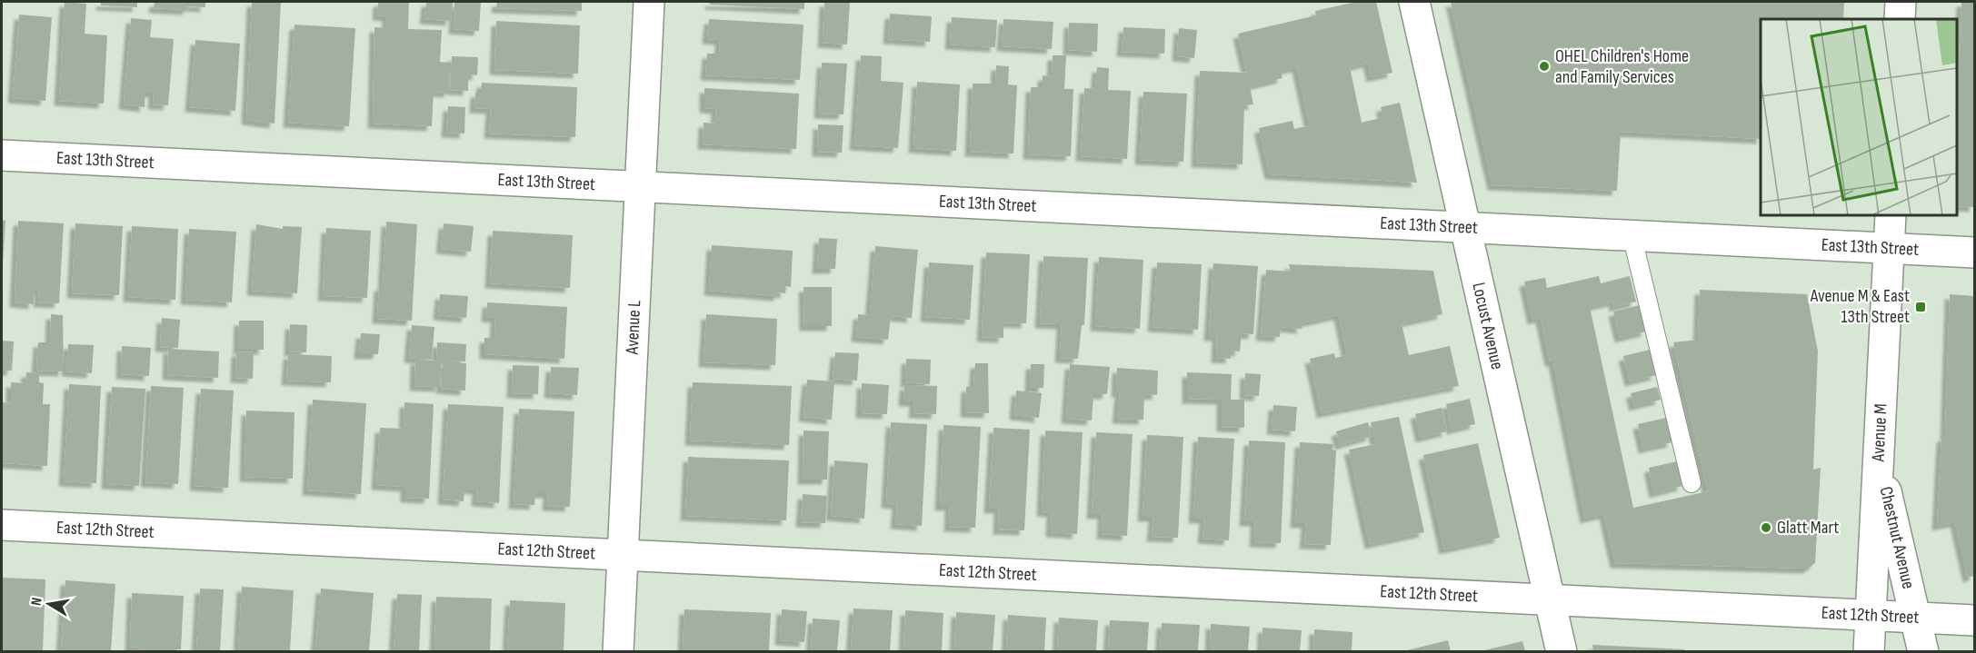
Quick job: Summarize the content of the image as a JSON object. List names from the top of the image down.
{
  "streets": {
    "street": [
      "East 13th Street",
      "Locust Avenue",
      "Avenue L",
      "Avenue M",
      "East 12th Street",
      "Chestnut Avenue"
    ]
  },
  "crossings": [
    ["East 13th Street", "Locust Avenue"],
    ["East 13th Street", "Avenue L"],
    ["East 13th Street", "Avenue M"],
    ["Locust Avenue", "East 12th Street"],
    ["Avenue L", "East 12th Street"],
    ["Avenue M", "East 12th Street"],
    ["Avenue M", "Chestnut Avenue"],
    ["East 12th Street", "Chestnut Avenue"]
  ],
  "places": {
    "other": ["OHEL Children's Home and Family Services", "Glatt Mart"],
    "transit": ["Avenue M & East 13th Street"]
  },
  "north": "left"
}
